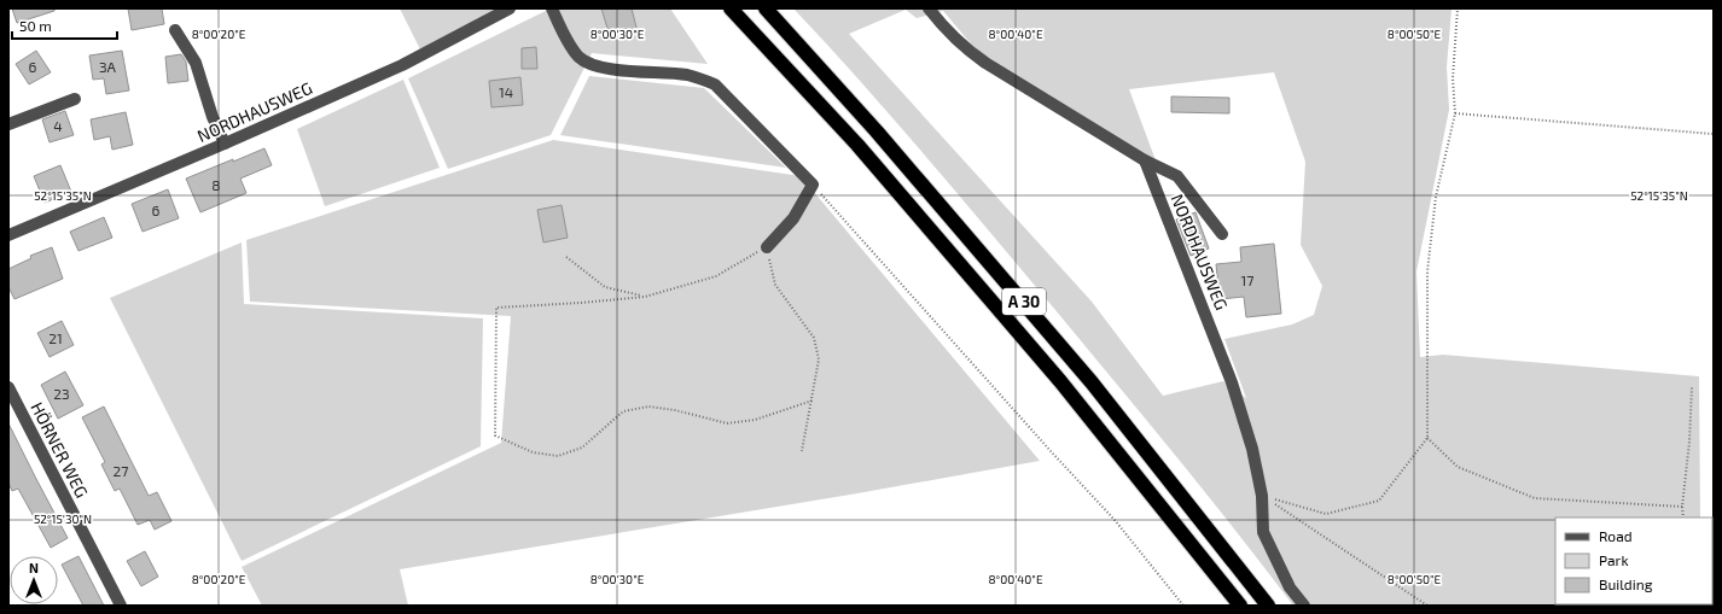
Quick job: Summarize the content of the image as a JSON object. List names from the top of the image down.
{
  "streets": {
    "highway": ["A 30"],
    "street": ["NORDHAUSWEG", "HÖRNER WEG"]
  },
  "house_numbers": [
    "6",
    "3A",
    "14",
    "4",
    "8",
    "6",
    "17",
    "21",
    "23",
    "27"
  ],
  "legend": ["Road", "Park", "Building"],
  "scale_bar": "50 m",
  "north": "top",
  "coordinates": [
    "8°00'20\"E",
    "8°00'30\"E",
    "8°00'40\"E",
    "8°00'50\"E",
    "52°15'35\"N",
    "52°15'30\"N"
  ]
}
